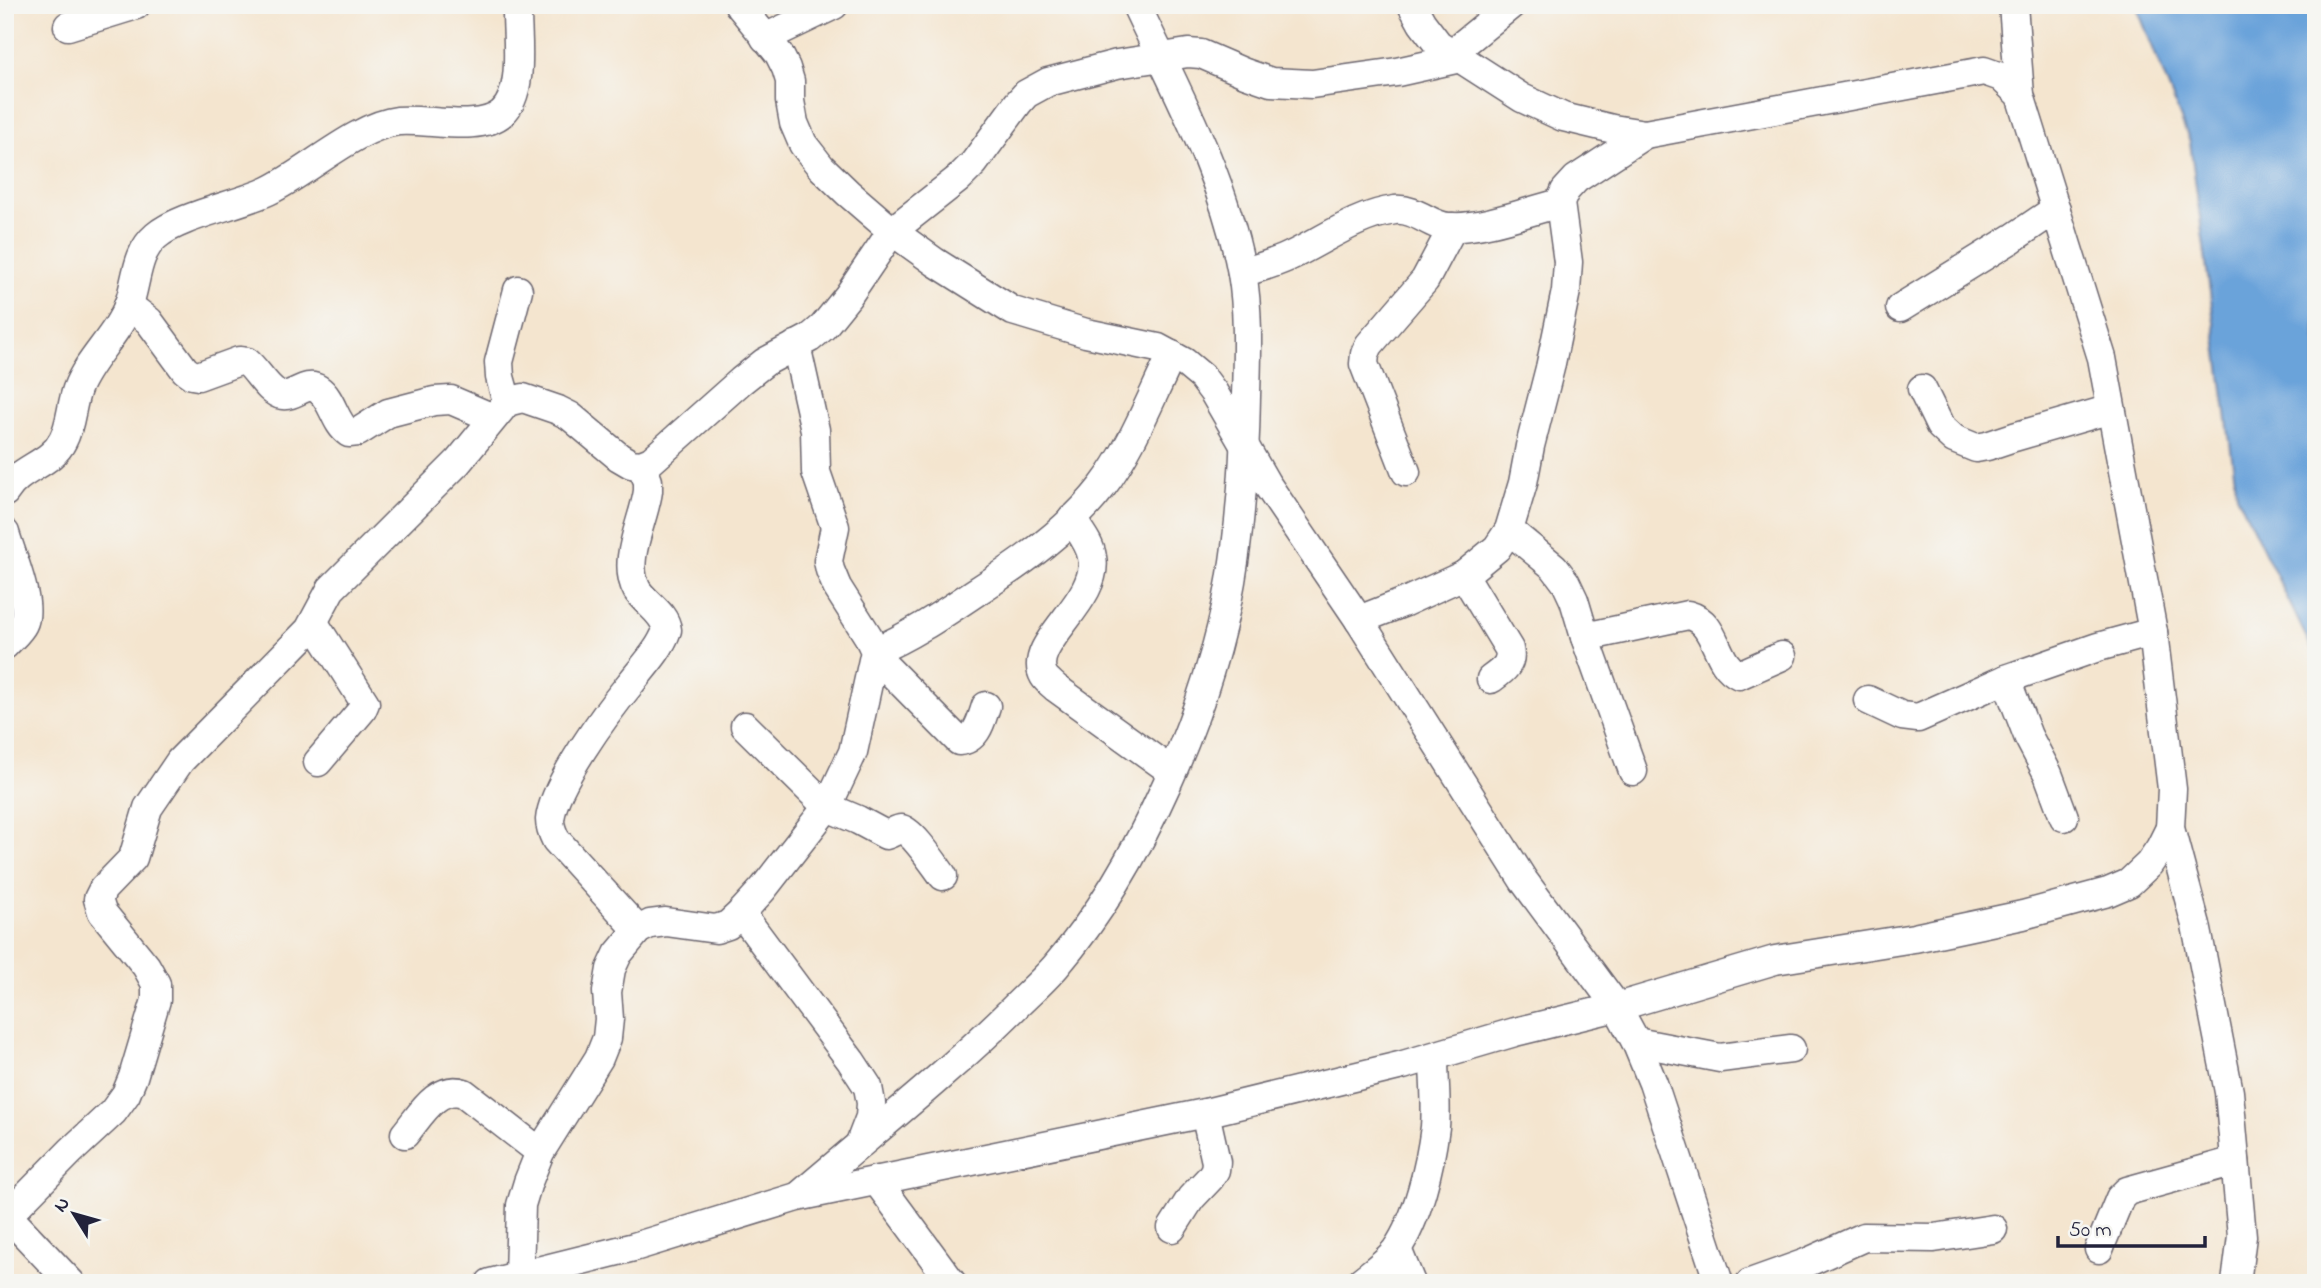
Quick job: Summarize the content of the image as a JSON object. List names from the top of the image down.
{
  "scale_bar": "50 m",
  "north": "top left"
}
